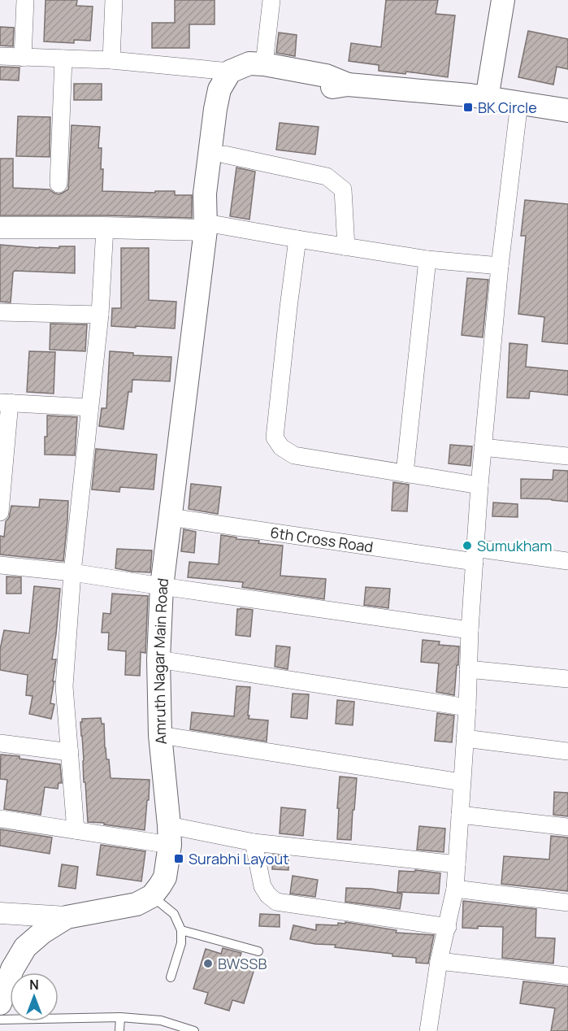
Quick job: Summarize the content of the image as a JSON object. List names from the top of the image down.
{
  "streets": {
    "main road": ["Amruth Nagar Main Road"],
    "street": ["6th Cross Road"]
  },
  "crossings": [
    ["6th Cross Road", "Amruth Nagar Main Road"]
  ],
  "places": {
    "transit": ["BK Circle", "Surabhi Layout"],
    "other": ["Sumukham", "BWSSB"]
  },
  "north": "top"
}
